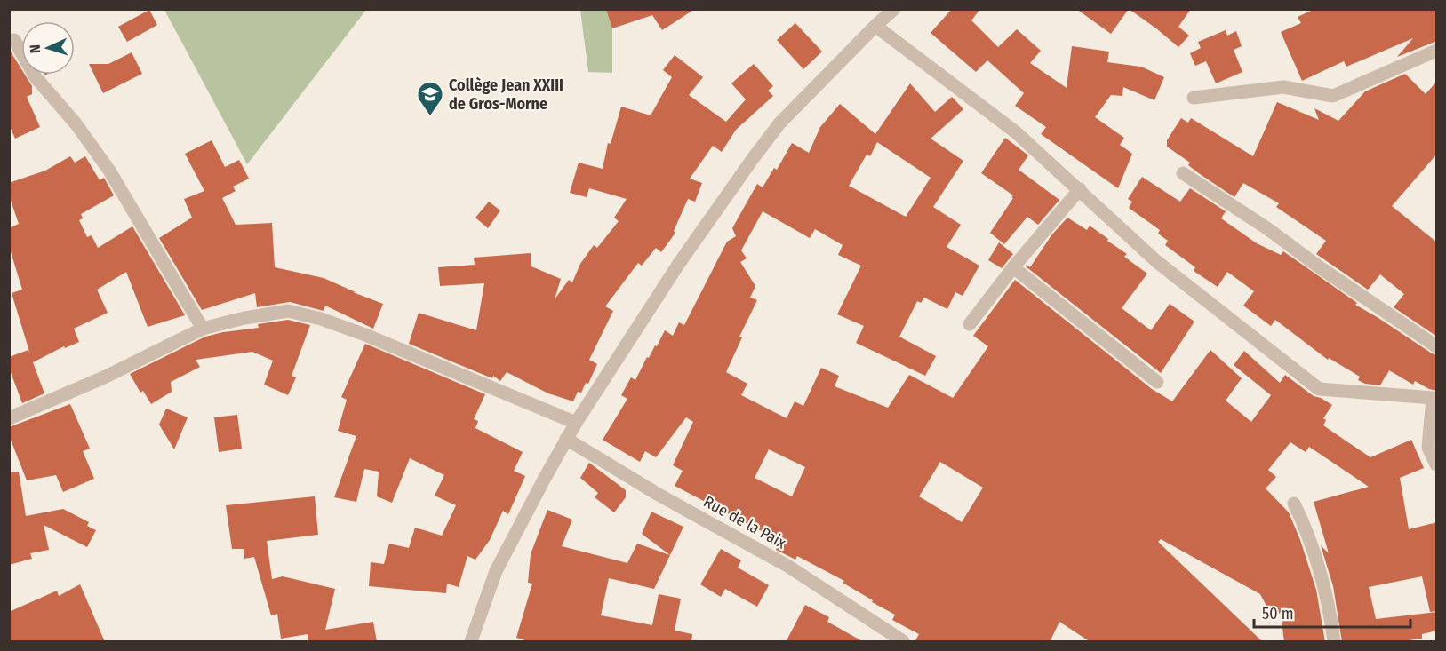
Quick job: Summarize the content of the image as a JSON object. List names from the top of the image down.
{
  "streets": {
    "street": ["Rue de la Paix"]
  },
  "places": {
    "school or university": ["Collège Jean XXIII de Gros-Morne"]
  },
  "scale_bar": "50 m",
  "north": "left"
}
